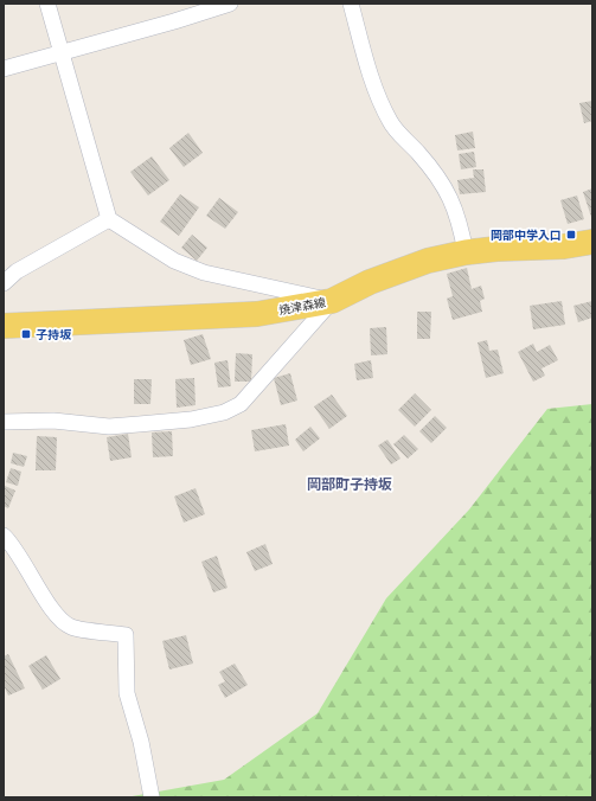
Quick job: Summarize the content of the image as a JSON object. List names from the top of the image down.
{
  "streets": {
    "main road": ["焼津森線"]
  },
  "districts": ["岡部町子持坂"],
  "places": {
    "transit": ["岡部中学入口", "子持坂"]
  }
}
